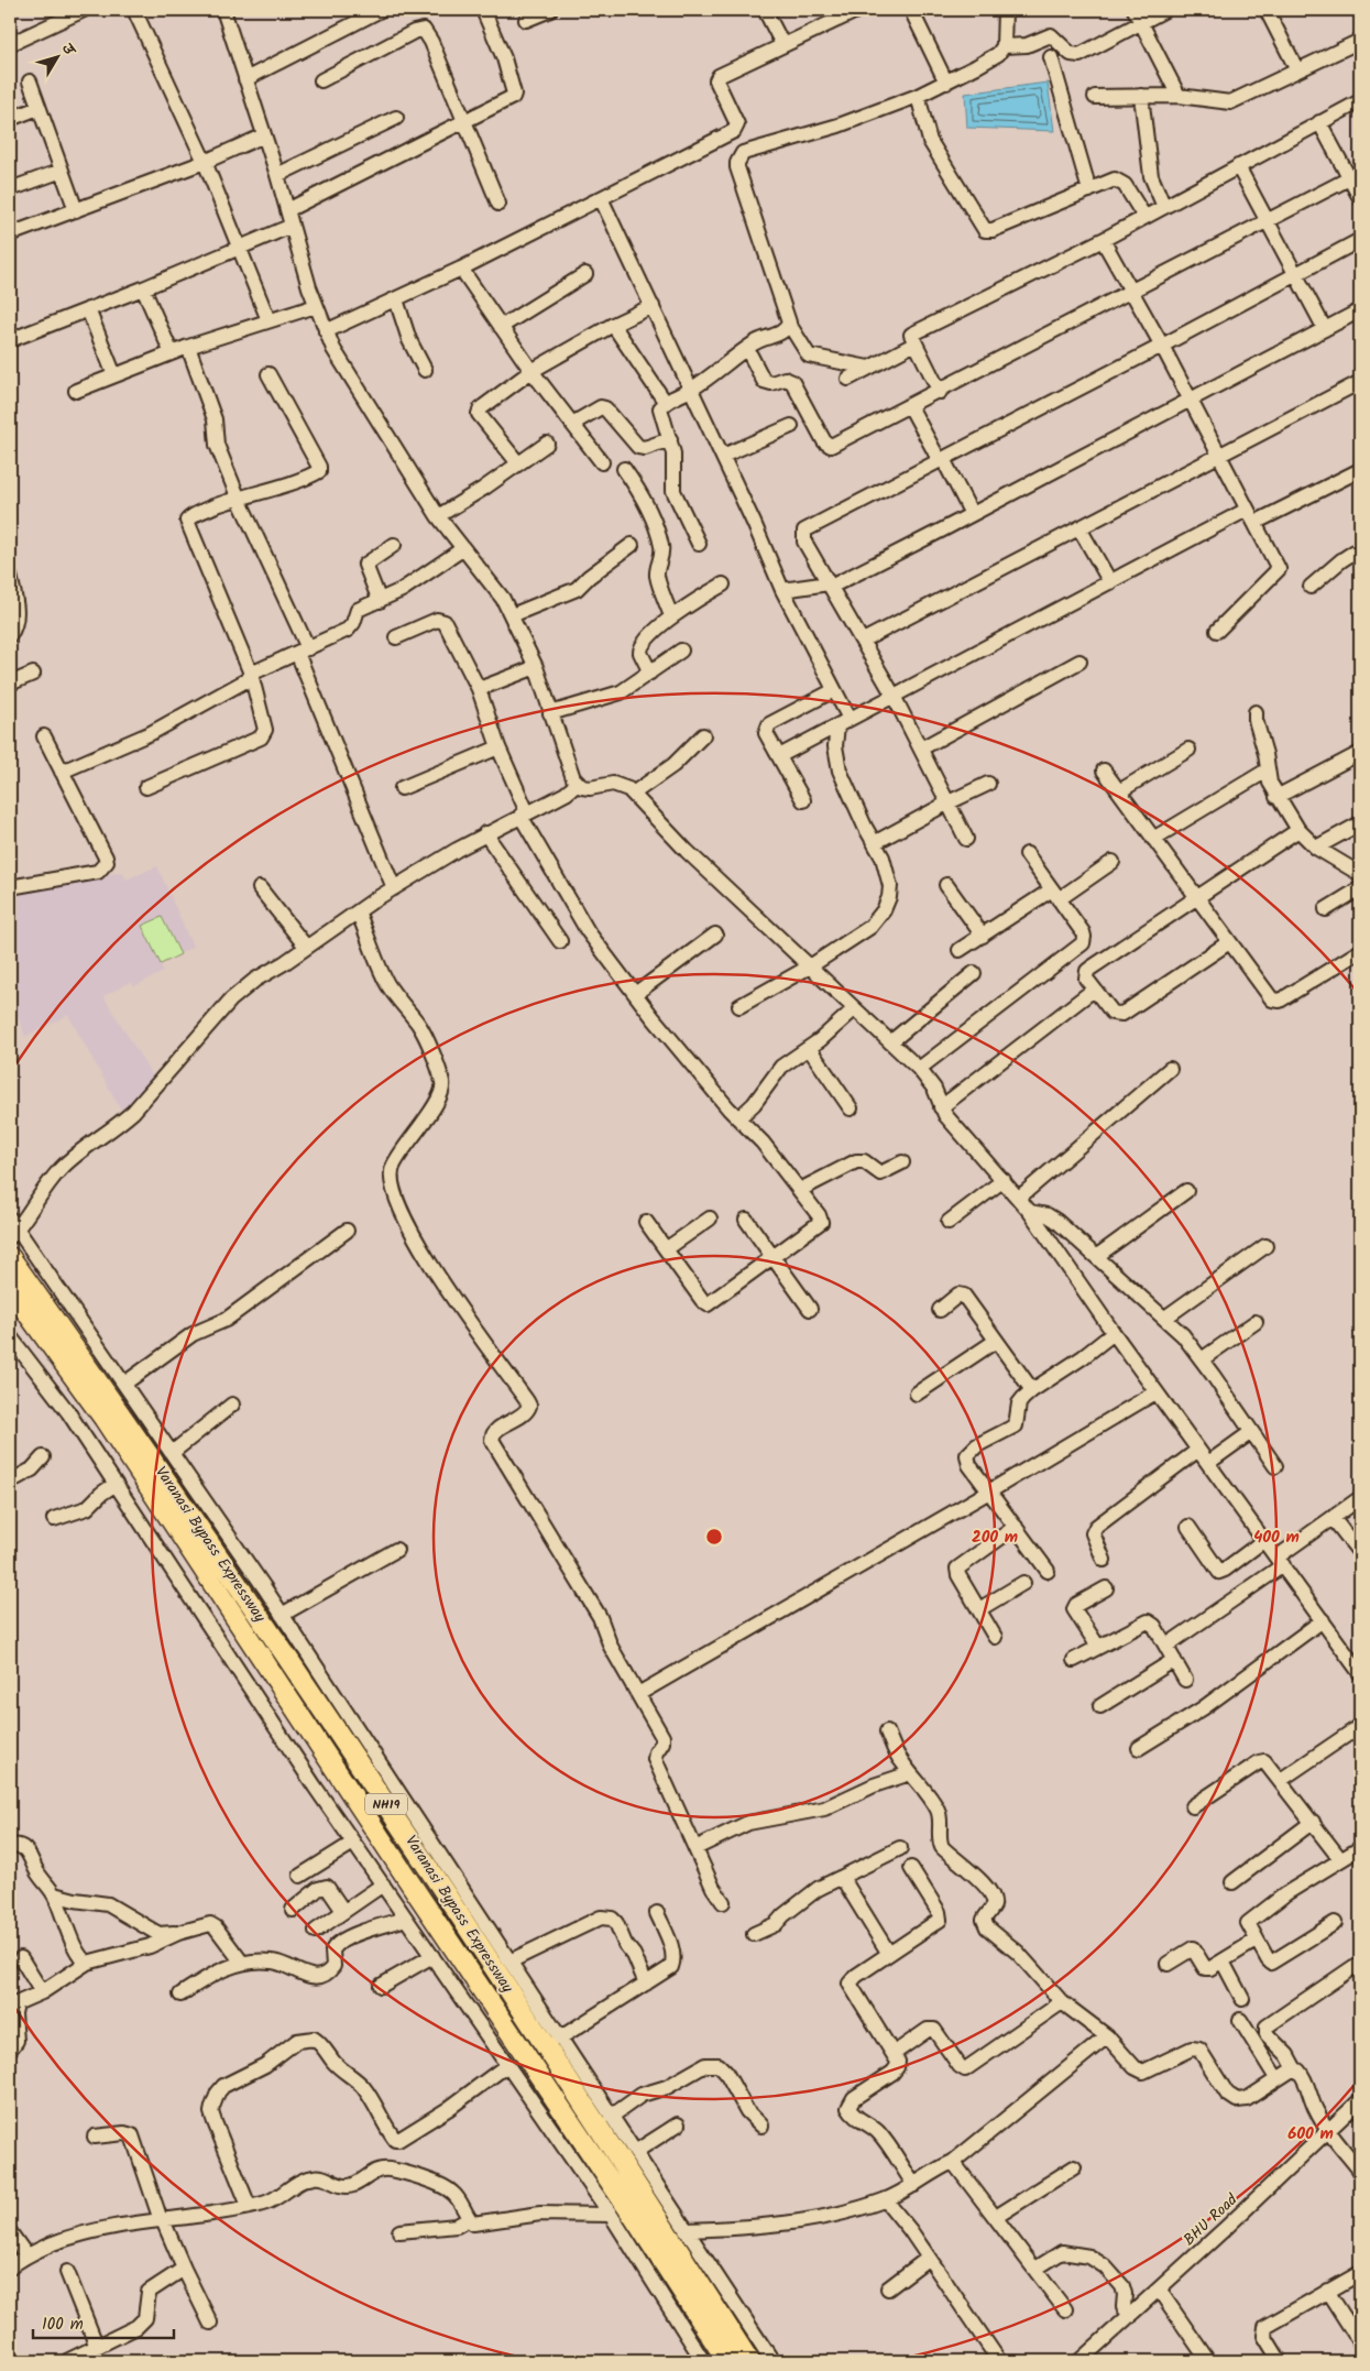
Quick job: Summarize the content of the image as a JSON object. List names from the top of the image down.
{
  "streets": {
    "highway": ["Varanasi Bypass Expressway", "NH19"],
    "street": ["BHU Road"]
  },
  "scale_bar": "100 m",
  "north": "top right",
  "rings": ["200 m", "400 m", "600 m"]
}
